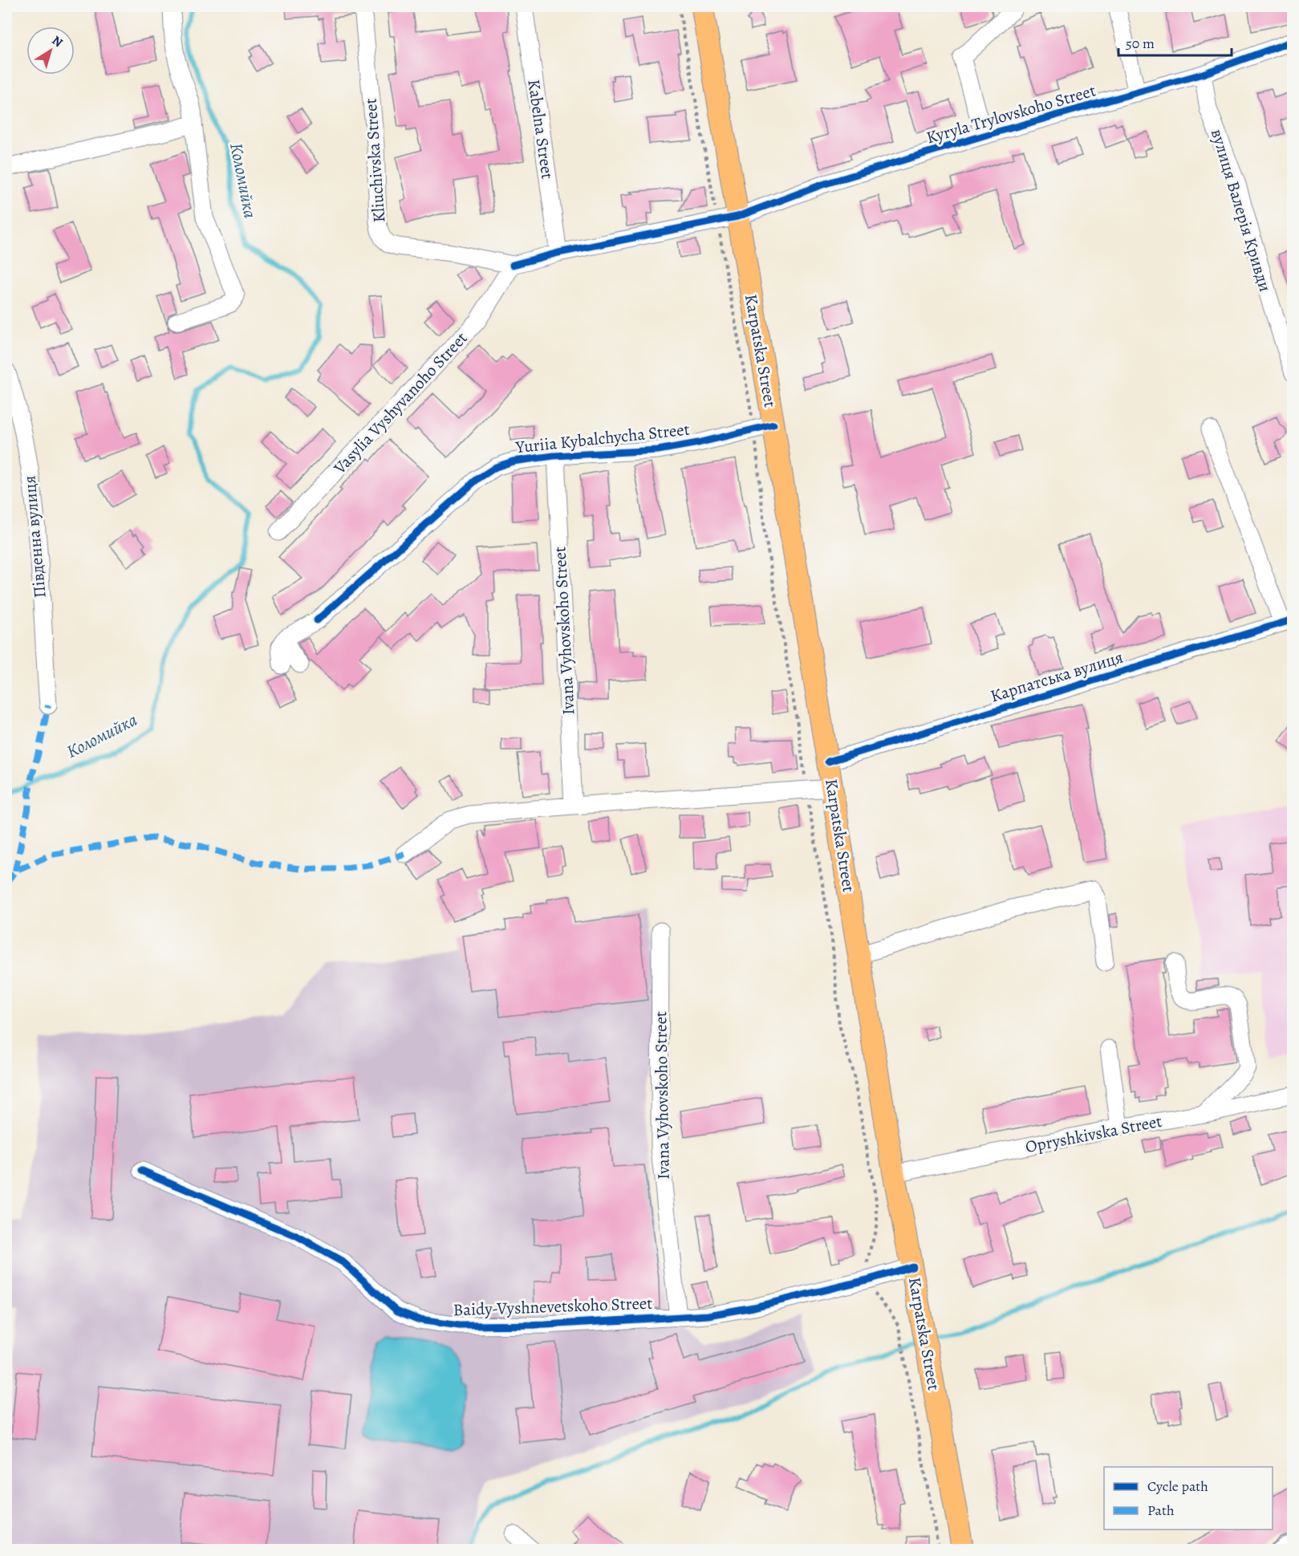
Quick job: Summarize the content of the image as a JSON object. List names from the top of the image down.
{
  "streets": {
    "main road": ["Karpatska Street"],
    "street": [
      "Kyryla Trylovskoho Street",
      "Kabelna Street",
      "Kliuchivska Street",
      "вулиця Валерія Кривди",
      "Vasylia Vyshyvanoho Street",
      "Yuriia Kybalchycha Street",
      "Південна вулиця",
      "Ivana Vyhovskoho Street",
      "Opryshkivska Street",
      "Baidy-Vyshnevetskoho Street"
    ],
    "cycle path": ["Карпатська вулиця"]
  },
  "crossings": [
    ["Kyryla Trylovskoho Street", "Kabelna Street"],
    ["Kyryla Trylovskoho Street", "Kliuchivska Street"],
    ["Kyryla Trylovskoho Street", "вулиця Валерія Кривди"],
    ["Kyryla Trylovskoho Street", "Karpatska Street"],
    ["Kyryla Trylovskoho Street", "Vasylia Vyshyvanoho Street"],
    ["Kliuchivska Street", "Vasylia Vyshyvanoho Street"],
    ["Karpatska Street", "Yuriia Kybalchycha Street"],
    ["Karpatska Street", "Opryshkivska Street"],
    ["Karpatska Street", "Baidy-Vyshnevetskoho Street"],
    ["Yuriia Kybalchycha Street", "Ivana Vyhovskoho Street"],
    ["Ivana Vyhovskoho Street", "Baidy-Vyshnevetskoho Street"]
  ],
  "water": ["Коломийка"],
  "legend": ["Cycle path", "Path"],
  "scale_bar": "50 m",
  "north": "top right"
}
